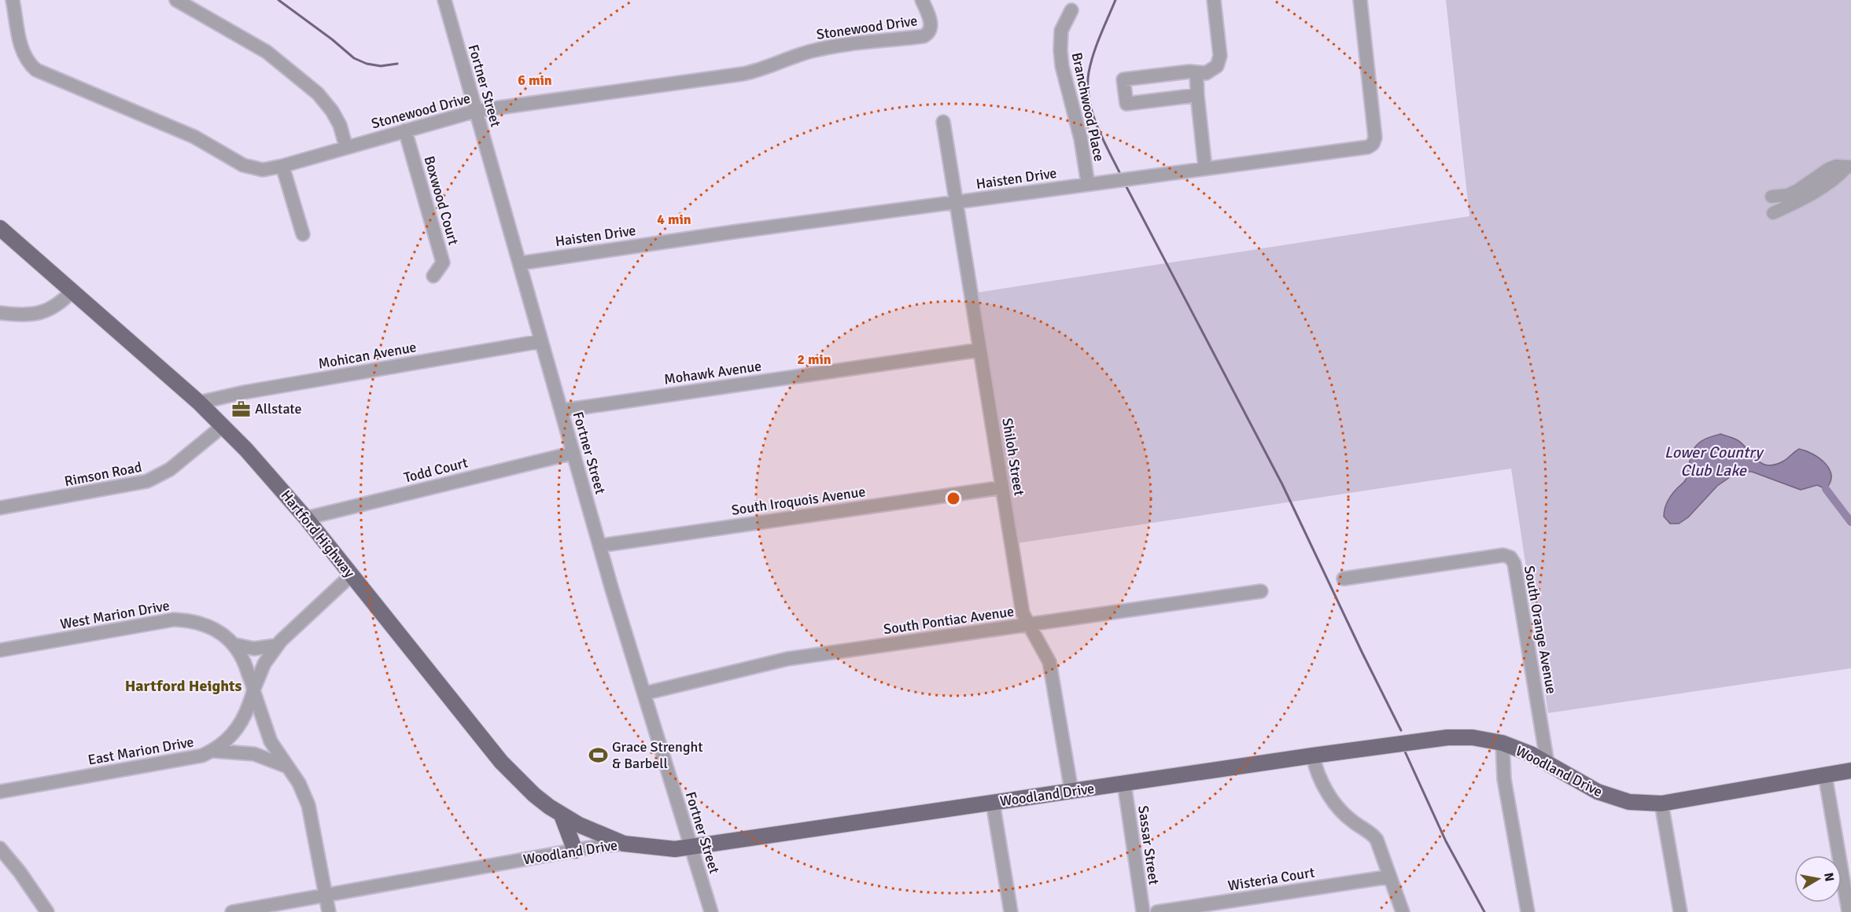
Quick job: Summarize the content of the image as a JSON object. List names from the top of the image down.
{
  "streets": {
    "main road": ["Hartford Highway", "Woodland Drive"],
    "street": [
      "Stonewood Drive",
      "Fortner Street",
      "Branchwood Place",
      "Haisten Drive",
      "Boxwood Court",
      "Mohican Avenue",
      "Mohawk Avenue",
      "Shiloh Street",
      "Todd Court",
      "Rimson Road",
      "South Iroquois Avenue",
      "West Marion Drive",
      "South Pontiac Avenue",
      "South Orange Avenue",
      "East Marion Drive",
      "Sassar Street",
      "Wisteria Court"
    ]
  },
  "crossings": [
    ["Stonewood Drive", "Fortner Street"],
    ["Stonewood Drive", "Boxwood Court"],
    ["Fortner Street", "Haisten Drive"],
    ["Fortner Street", "Mohican Avenue"],
    ["Fortner Street", "Mohawk Avenue"],
    ["Fortner Street", "Todd Court"],
    ["Fortner Street", "South Iroquois Avenue"],
    ["Fortner Street", "South Pontiac Avenue"],
    ["Fortner Street", "Woodland Drive"],
    ["Branchwood Place", "Haisten Drive"],
    ["Haisten Drive", "Shiloh Street"],
    ["Mohican Avenue", "Hartford Highway"],
    ["Mohawk Avenue", "Shiloh Street"],
    ["Shiloh Street", "South Iroquois Avenue"],
    ["Shiloh Street", "South Pontiac Avenue"],
    ["Shiloh Street", "Woodland Drive"],
    ["Todd Court", "Hartford Highway"],
    ["Rimson Road", "Hartford Highway"],
    ["Hartford Highway", "East Marion Drive"],
    ["Hartford Highway", "Woodland Drive"],
    ["West Marion Drive", "East Marion Drive"],
    ["West Marion Drive", "Woodland Drive"],
    ["South Orange Avenue", "Woodland Drive"],
    ["Woodland Drive", "Sassar Street"]
  ],
  "districts": ["Hartford Heights"],
  "water": ["Lower Country Club Lake"],
  "places": {
    "office": ["Allstate"],
    "sports": ["Grace Strenght & Barbell"]
  },
  "north": "right",
  "rings": ["6 min", "4 min", "2 min"]
}
